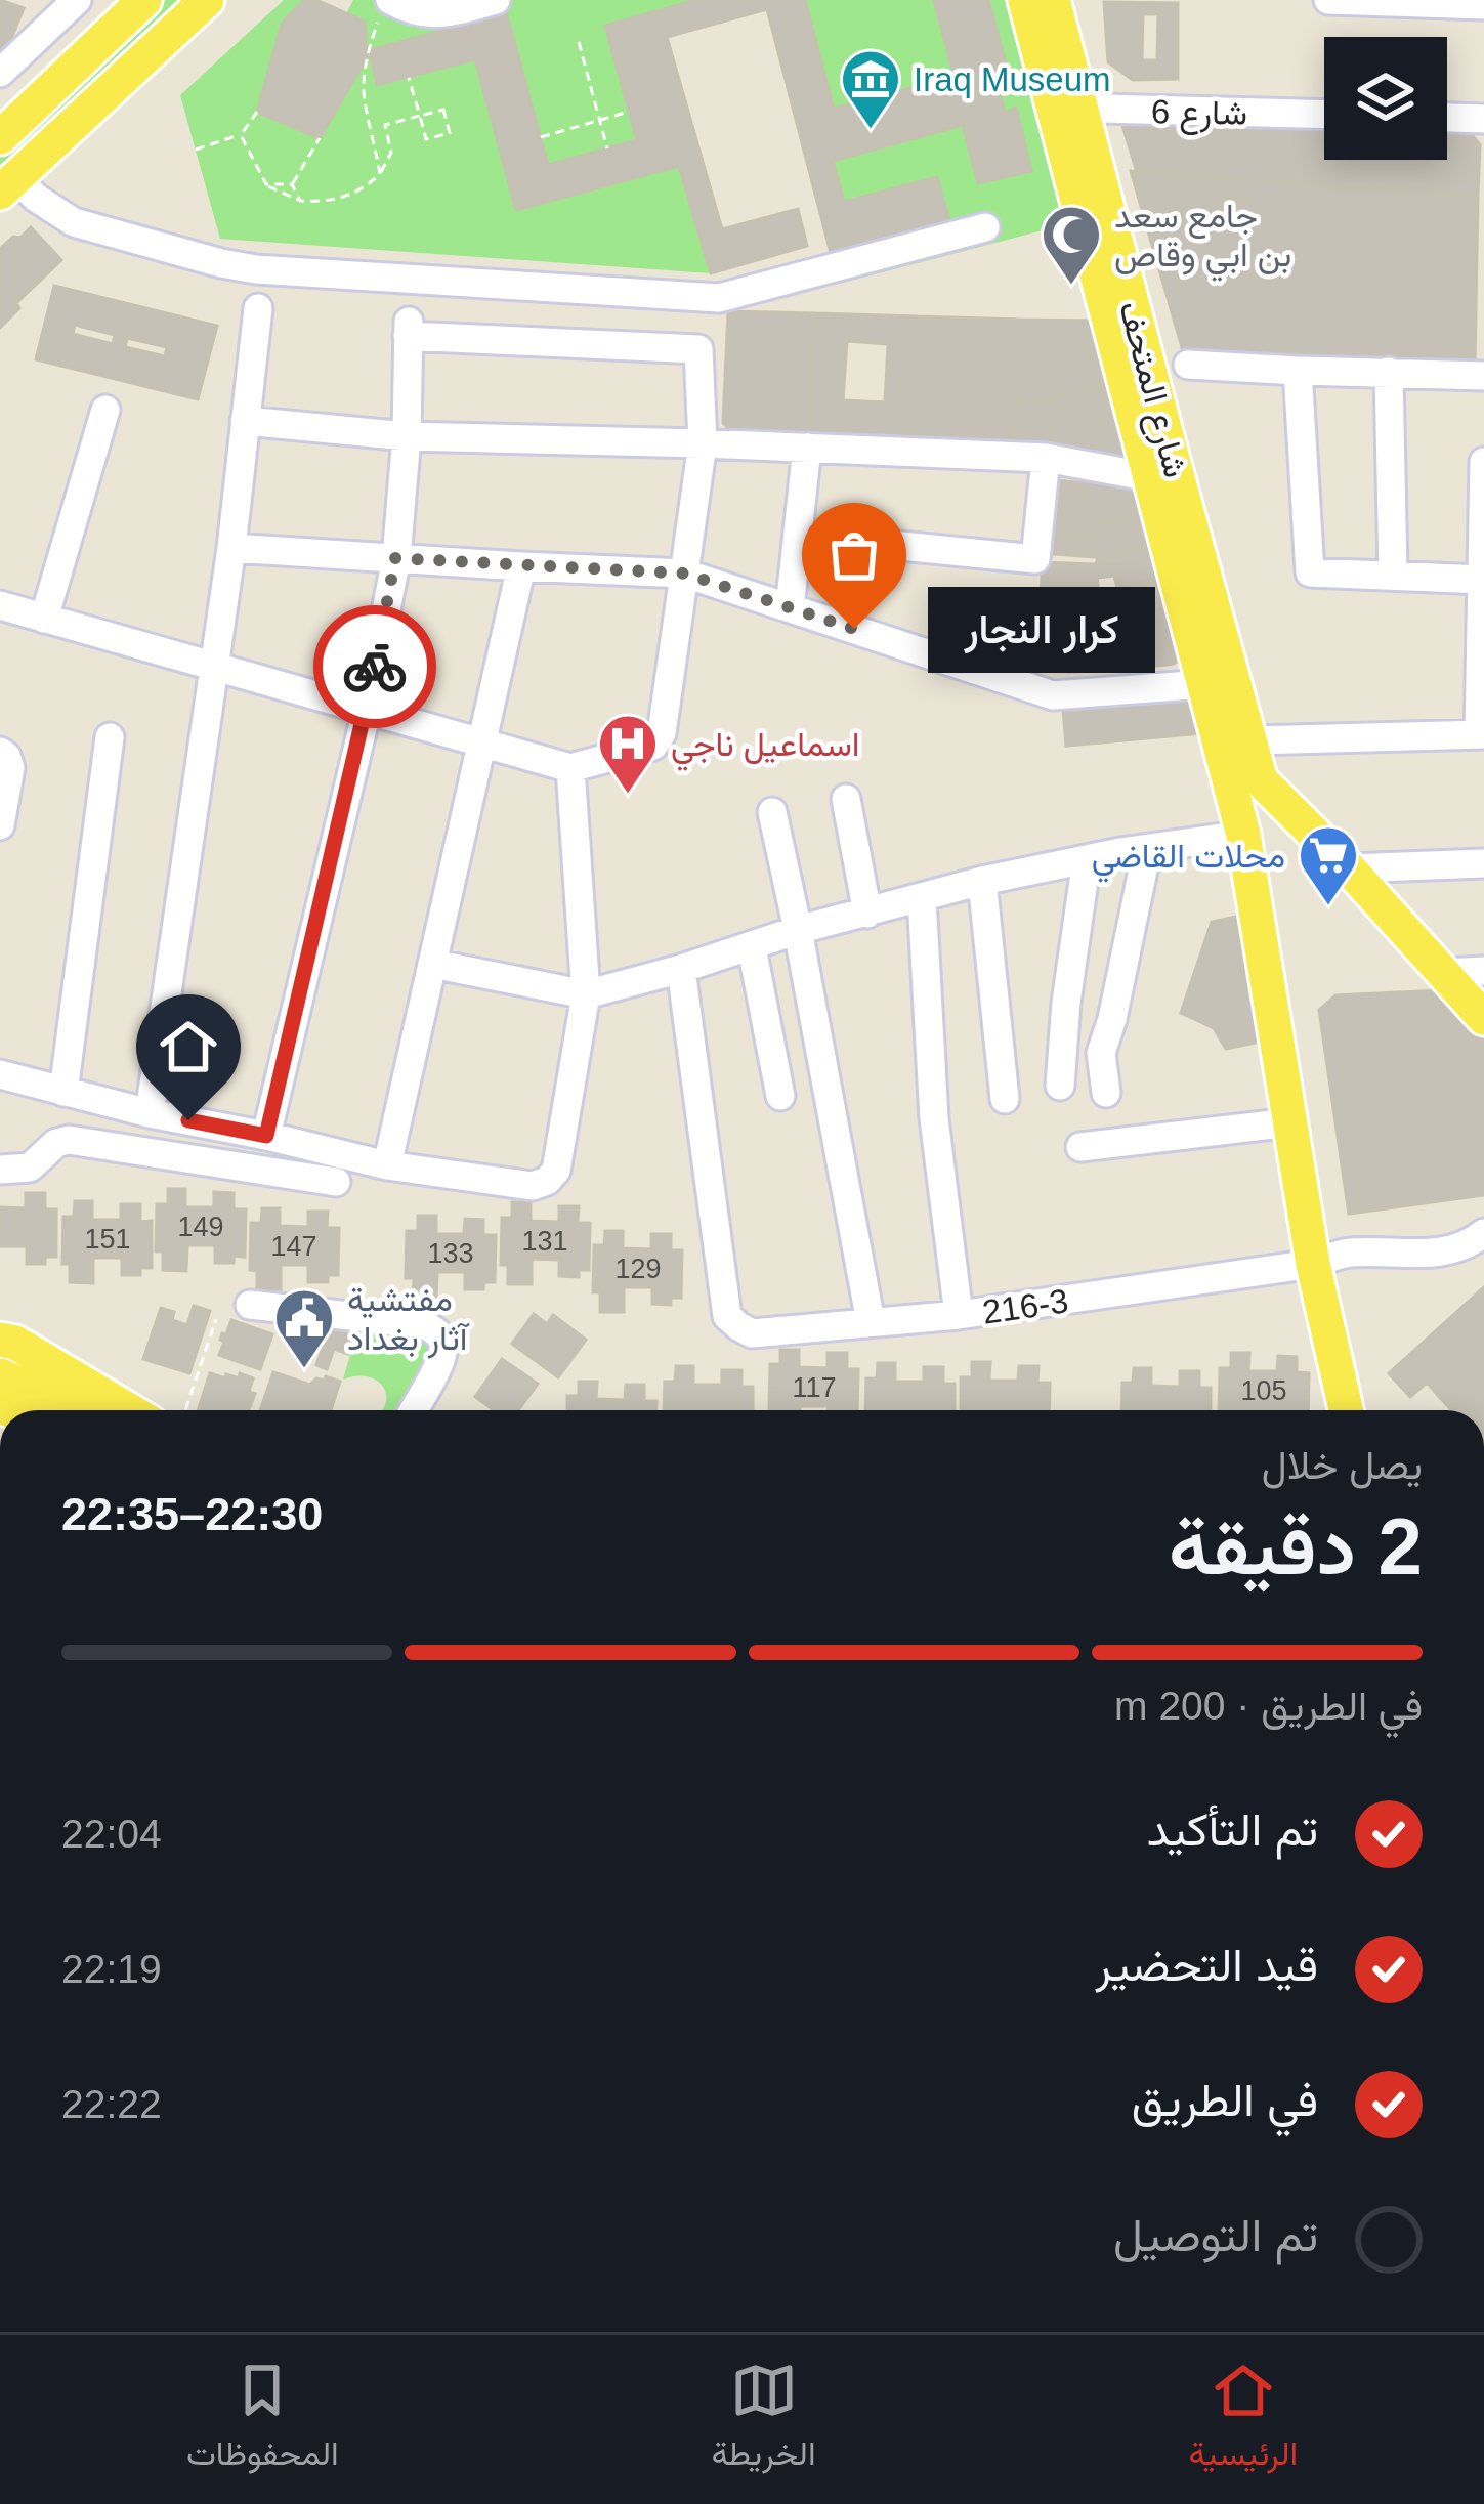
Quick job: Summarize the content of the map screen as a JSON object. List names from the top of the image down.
{
  "streets": {
    "main road": ["شارع المتحف"],
    "street": ["شارع 6", "216-3"]
  },
  "crossings": [
    ["شارع 6", "شارع المتحف"],
    ["شارع المتحف", "216-3"]
  ],
  "places": {
    "museum": ["Iraq Museum"],
    "mosque": ["جامع سعد بن ابي وقاص"],
    "other": ["كرار النجار"],
    "hospital": ["اسماعيل ناجي"],
    "supermarket": ["محلات القاضي"],
    "public building": ["مفتشية آثار بغداد"]
  },
  "house_numbers": [
    "149",
    "151",
    "131",
    "147",
    "133",
    "129",
    "117",
    "105"
  ],
  "page": {
    "bubble": "كرار النجار",
    "heading": ["2 دقيقة", "يصل خلال", "22:30–22:35"],
    "bar": "في الطريق · 200 m",
    "list": [
      ["تم التأكيد", "22:04"],
      ["قيد التحضير", "22:19"],
      ["في الطريق", "22:22"],
      "تم التوصيل"
    ],
    "tabs": ["الرئيسية", "الخريطة", "المحفوظات"]
  }
}
